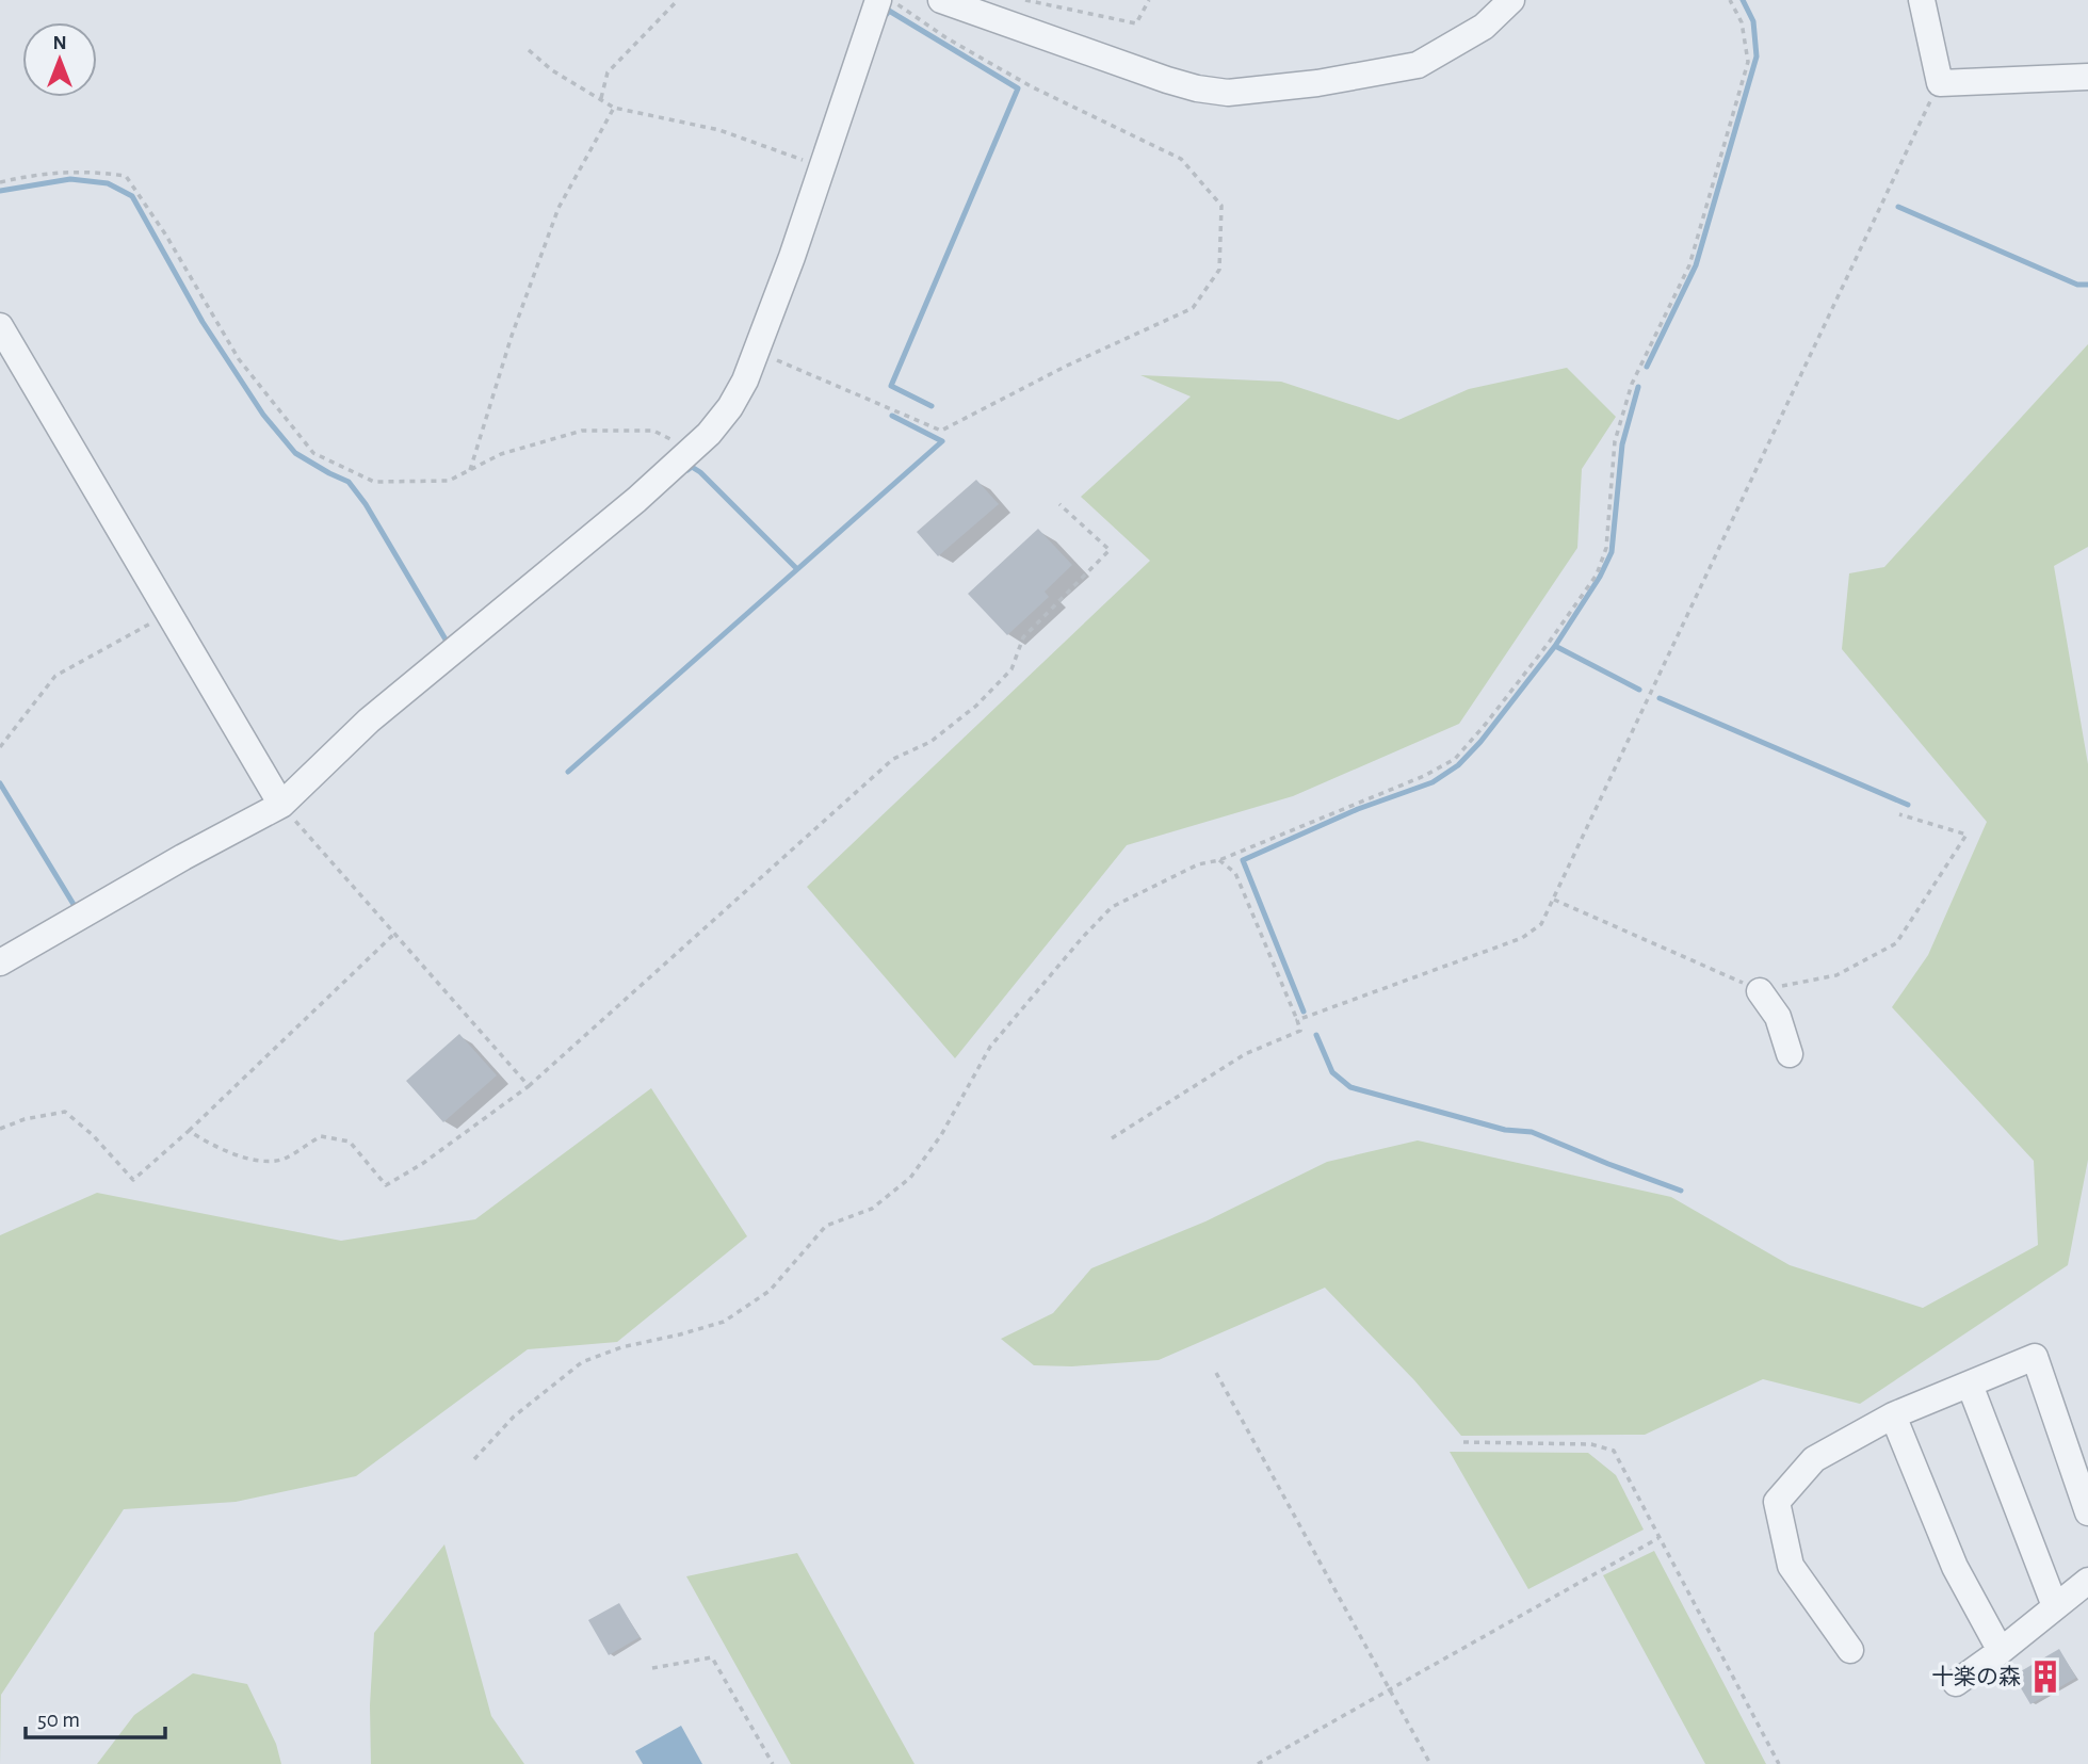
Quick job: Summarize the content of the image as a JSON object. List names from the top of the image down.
{
  "places": {
    "building": ["十楽の森"]
  },
  "scale_bar": "50 m",
  "north": "top"
}
